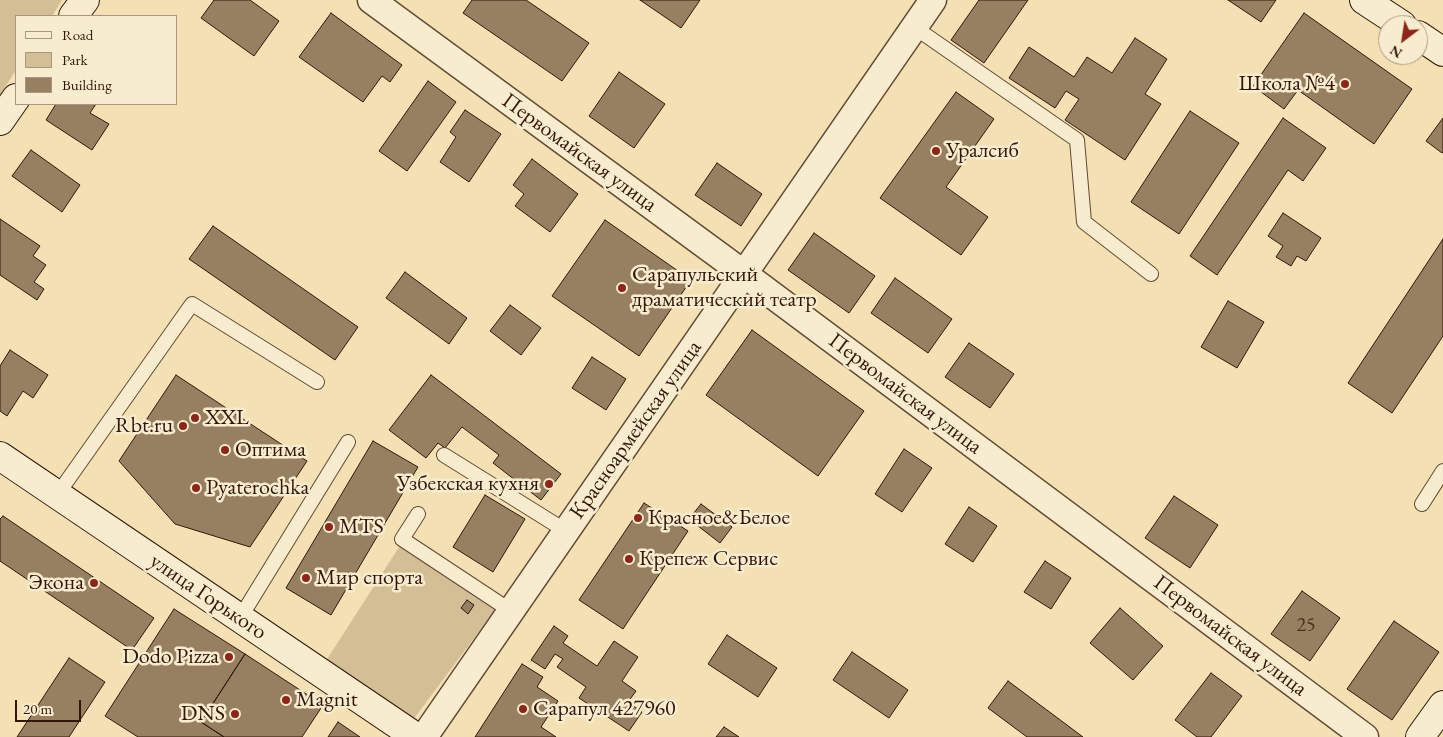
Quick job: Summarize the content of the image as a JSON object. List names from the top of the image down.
{
  "streets": {
    "street": ["Первомайская улица", "Красноармейская улица", "улица Горького"]
  },
  "crossings": [
    ["Первомайская улица", "Красноармейская улица"]
  ],
  "places": [
    "Школа №4",
    "Уралсиб",
    "Сарапульский драматический театр",
    "XXL",
    "Rbt.ru",
    "Оптима",
    "Узбекская кухня",
    "Pyaterochka",
    "Красное&Белое",
    "MTS",
    "Крепеж Сервис",
    "Мир спорта",
    "Экона",
    "Dodo Pizza",
    "Magnit",
    "Сарапул 427960",
    "DNS"
  ],
  "house_numbers": ["25"],
  "legend": ["Road", "Park", "Building"],
  "scale_bar": "20 m",
  "north": "bottom left"
}
